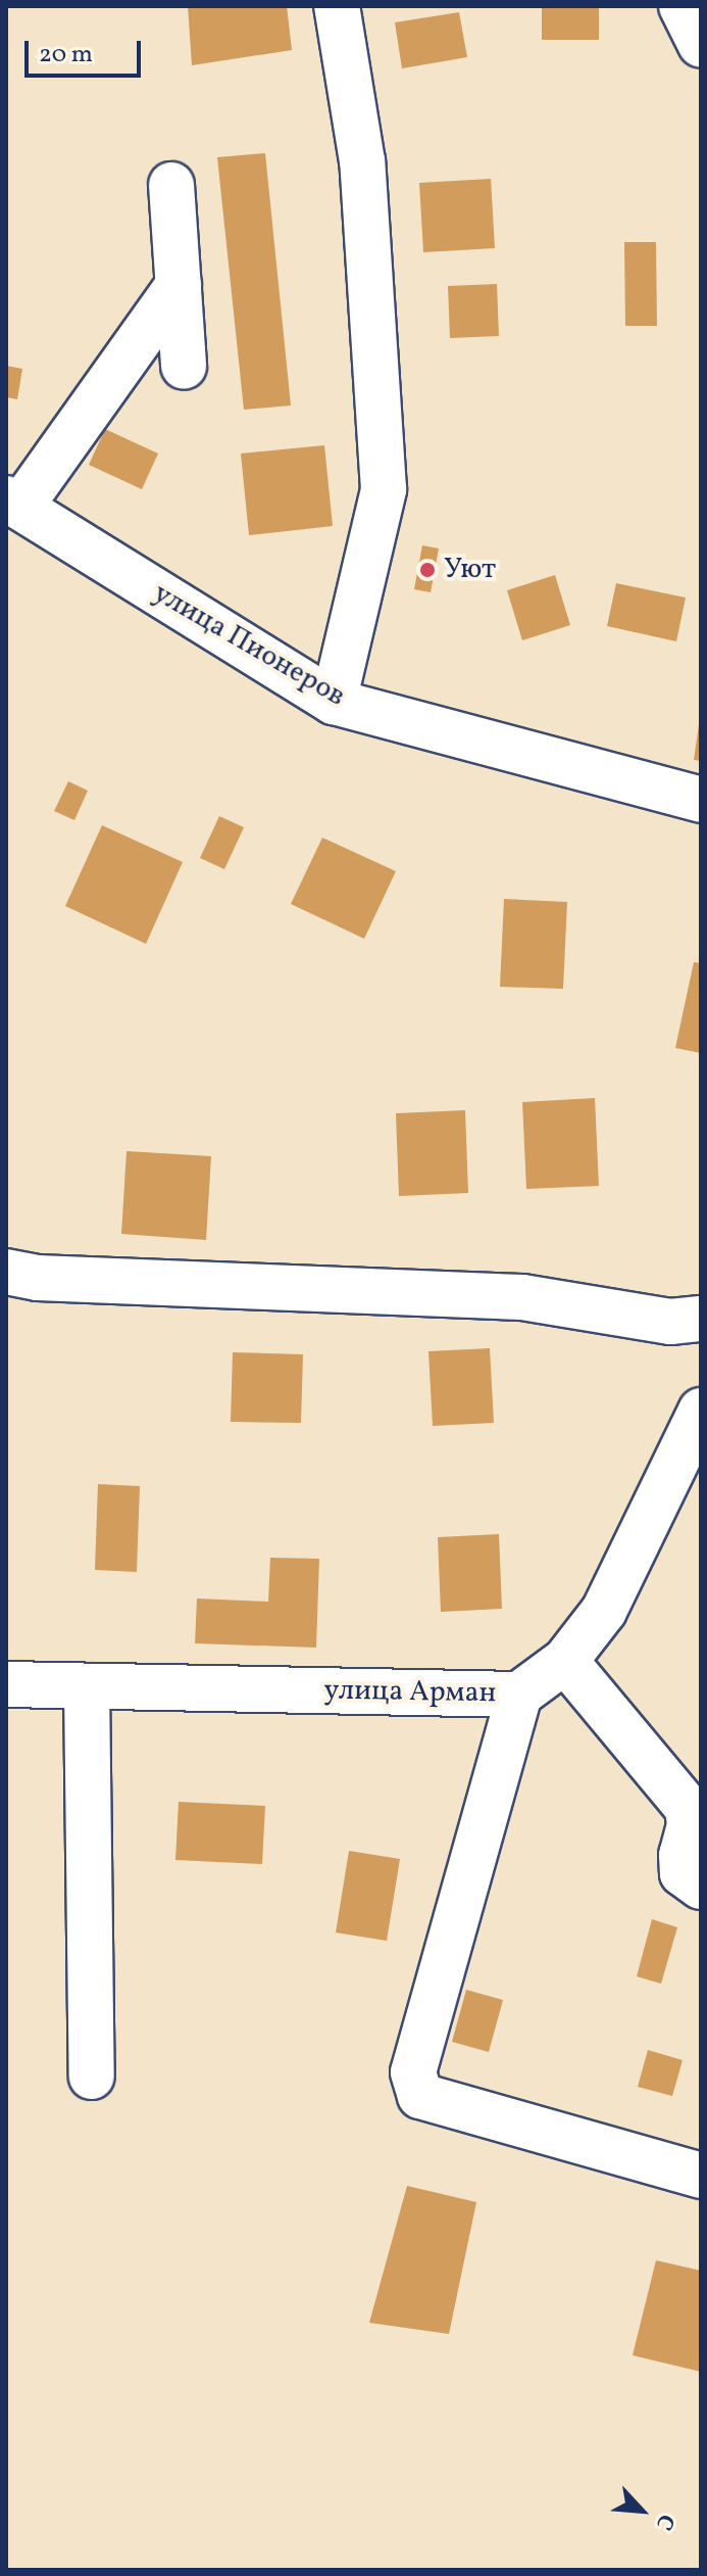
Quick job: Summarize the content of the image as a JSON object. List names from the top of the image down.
{
  "streets": {
    "street": ["улица Пионеров", "улица Арман"]
  },
  "places": ["Уют"],
  "scale_bar": "20 m",
  "north": "bottom right"
}
